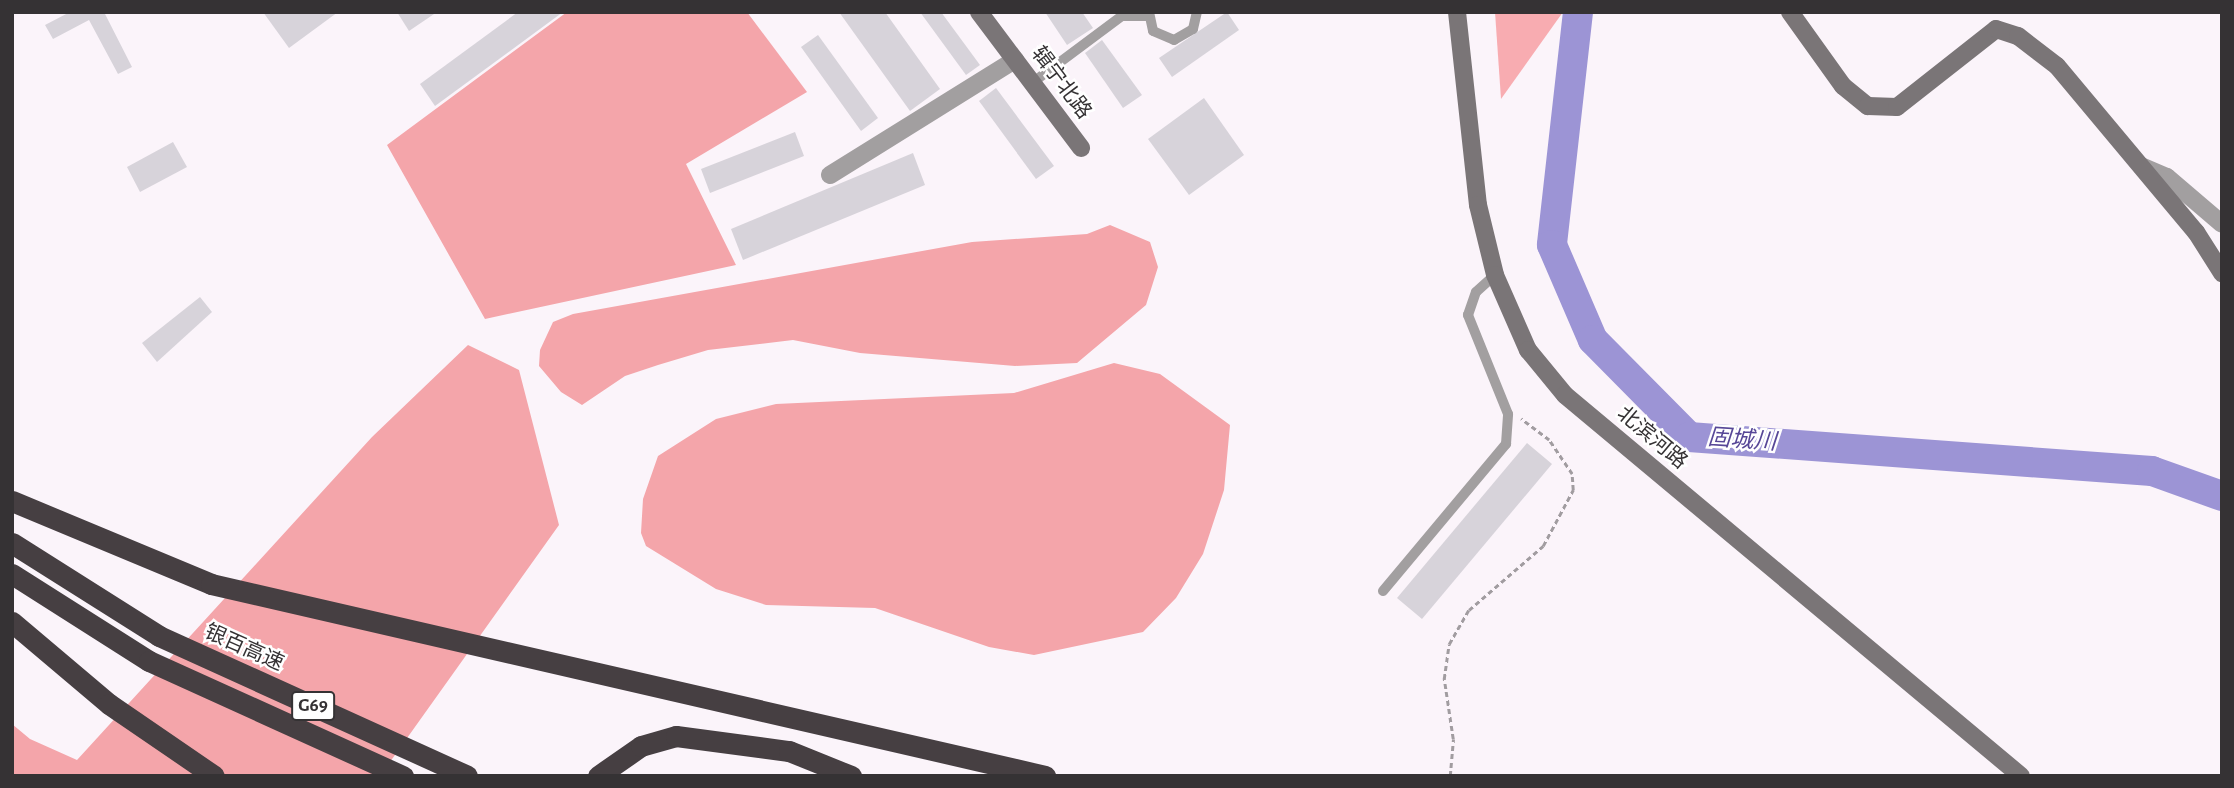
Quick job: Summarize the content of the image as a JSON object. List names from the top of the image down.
{
  "streets": {
    "highway": ["银百高速", "G69"],
    "main road": ["辑宁北路", "北滨河路"]
  },
  "water": ["固城川"]
}
